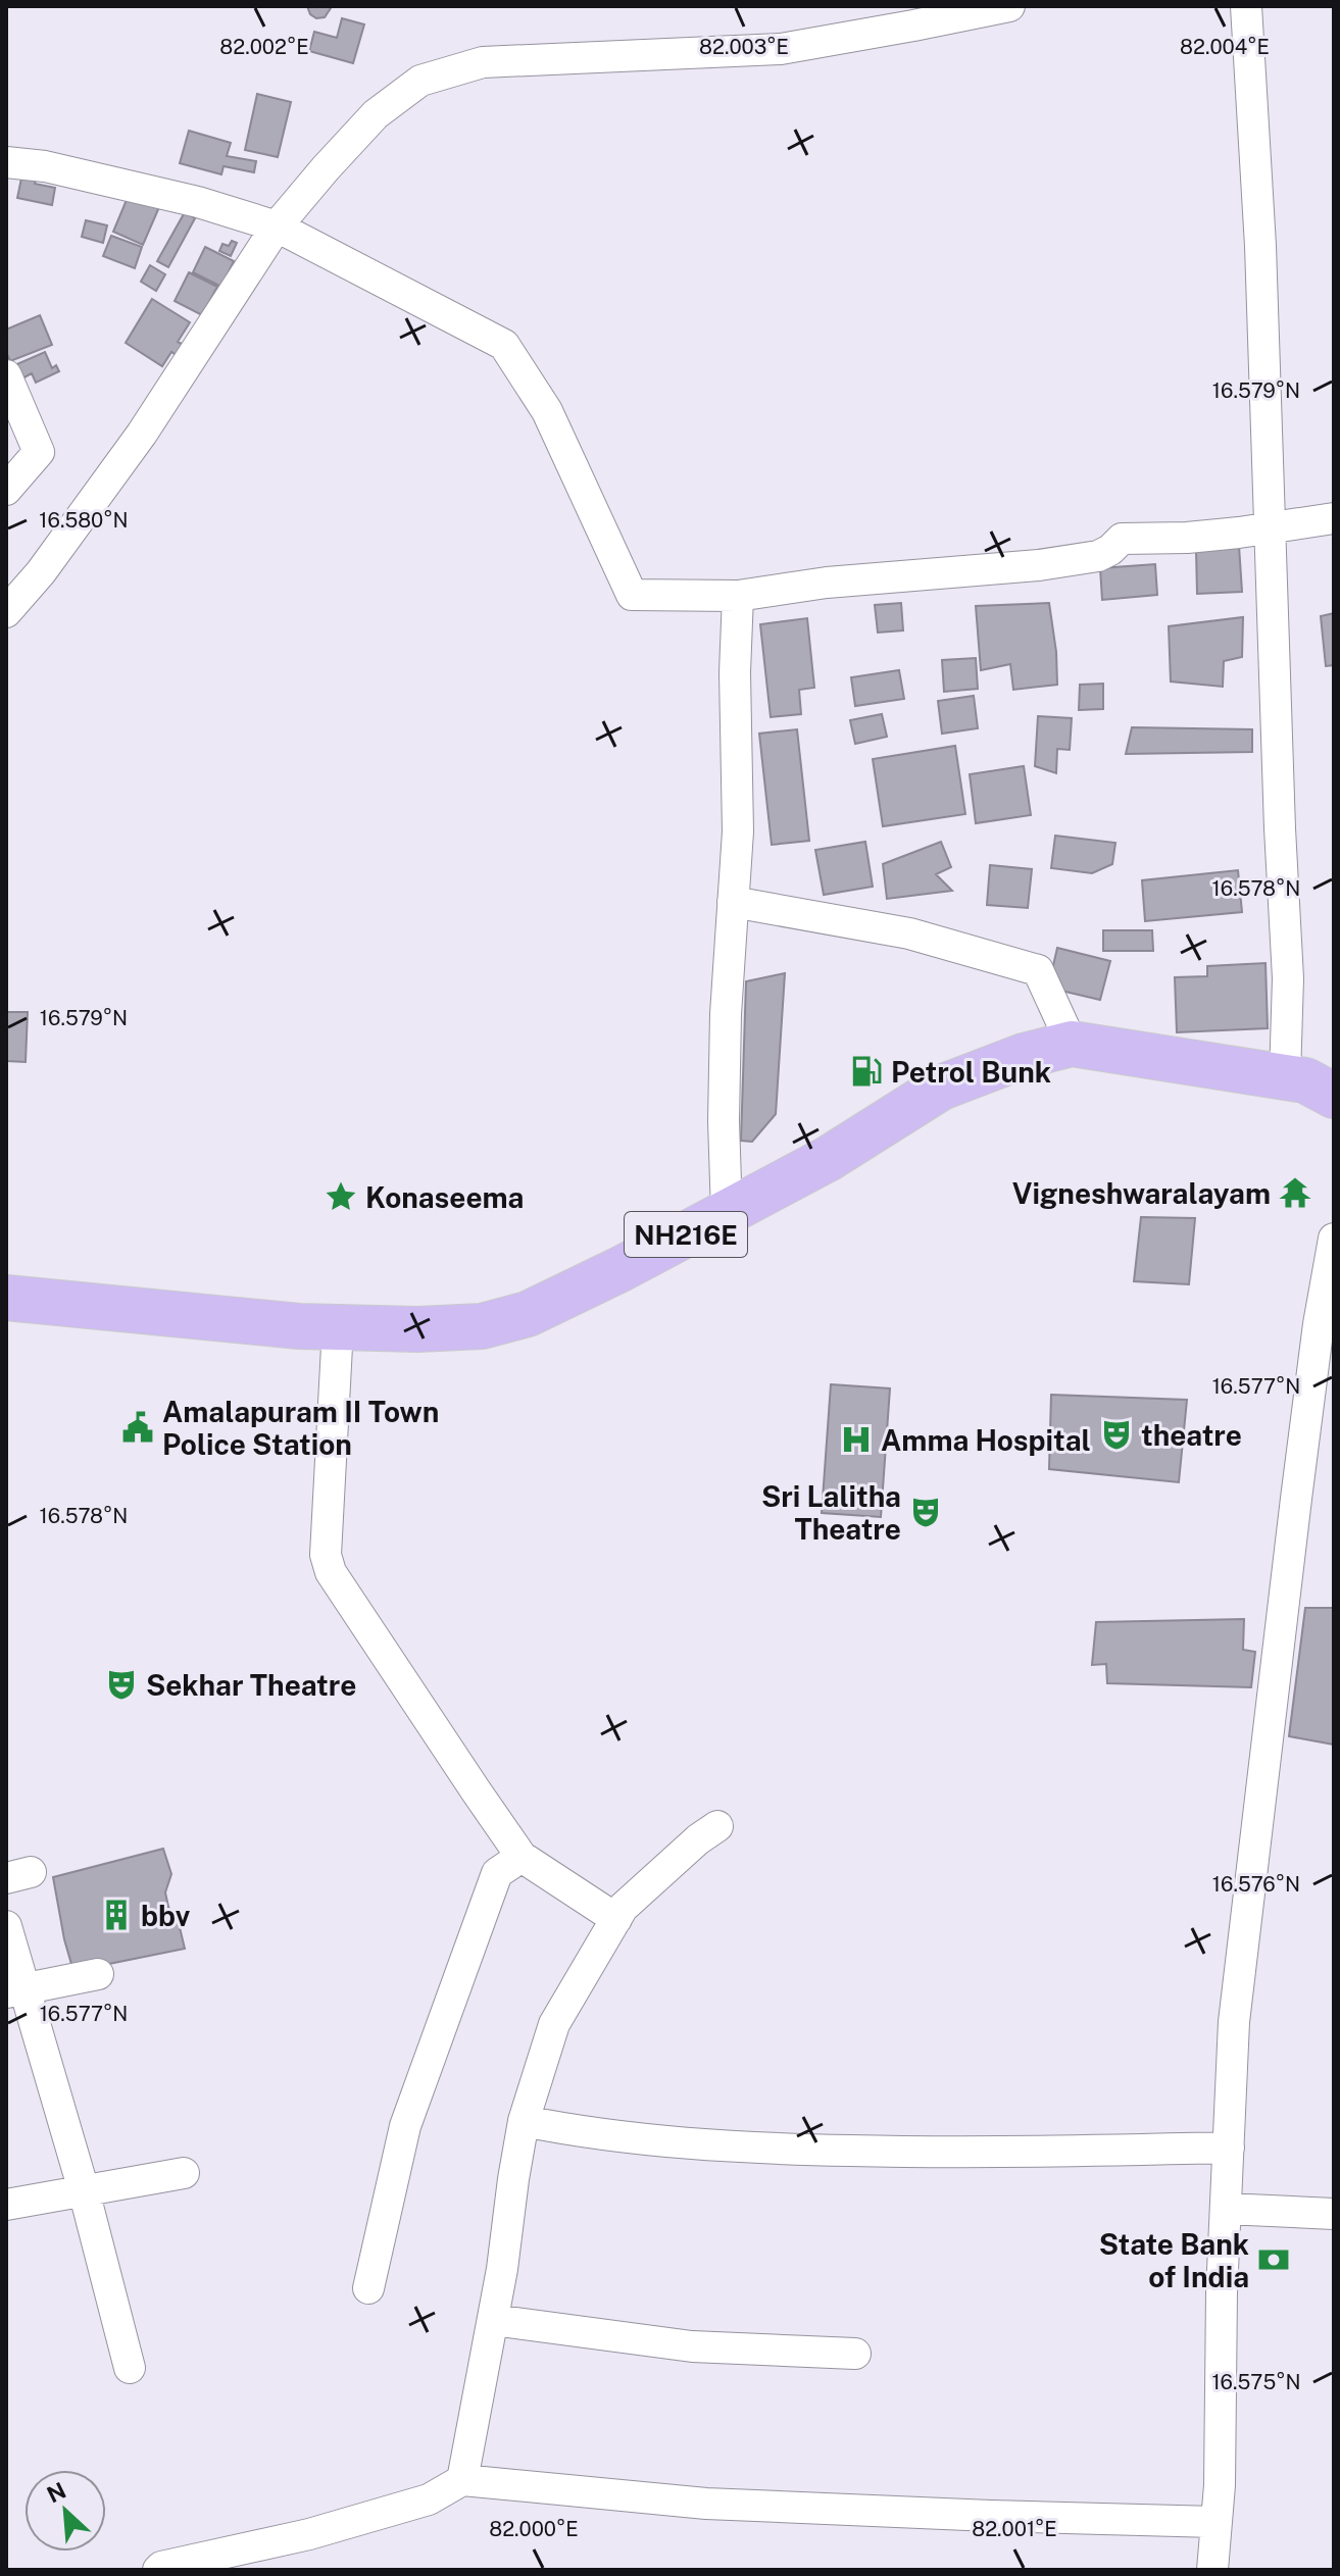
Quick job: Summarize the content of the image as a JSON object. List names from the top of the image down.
{
  "streets": {
    "highway": ["NH216E"]
  },
  "places": {
    "fuel station": ["Petrol Bunk"],
    "temple": ["Vigneshwaralayam"],
    "place": ["Konaseema"],
    "public building": ["Amalapuram II Town Police Station"],
    "theatre": ["theatre", "Sri Lalitha Theatre", "Sekhar Theatre"],
    "hospital": ["Amma Hospital"],
    "building": ["bbv"],
    "bank": ["State Bank of India"]
  },
  "north": "top left",
  "coordinates": [
    "82.002°E",
    "82.003°E",
    "82.004°E",
    "16.579°N",
    "16.580°N",
    "16.578°N",
    "16.577°N",
    "16.576°N",
    "16.575°N",
    "82.000°E",
    "82.001°E"
  ]
}
